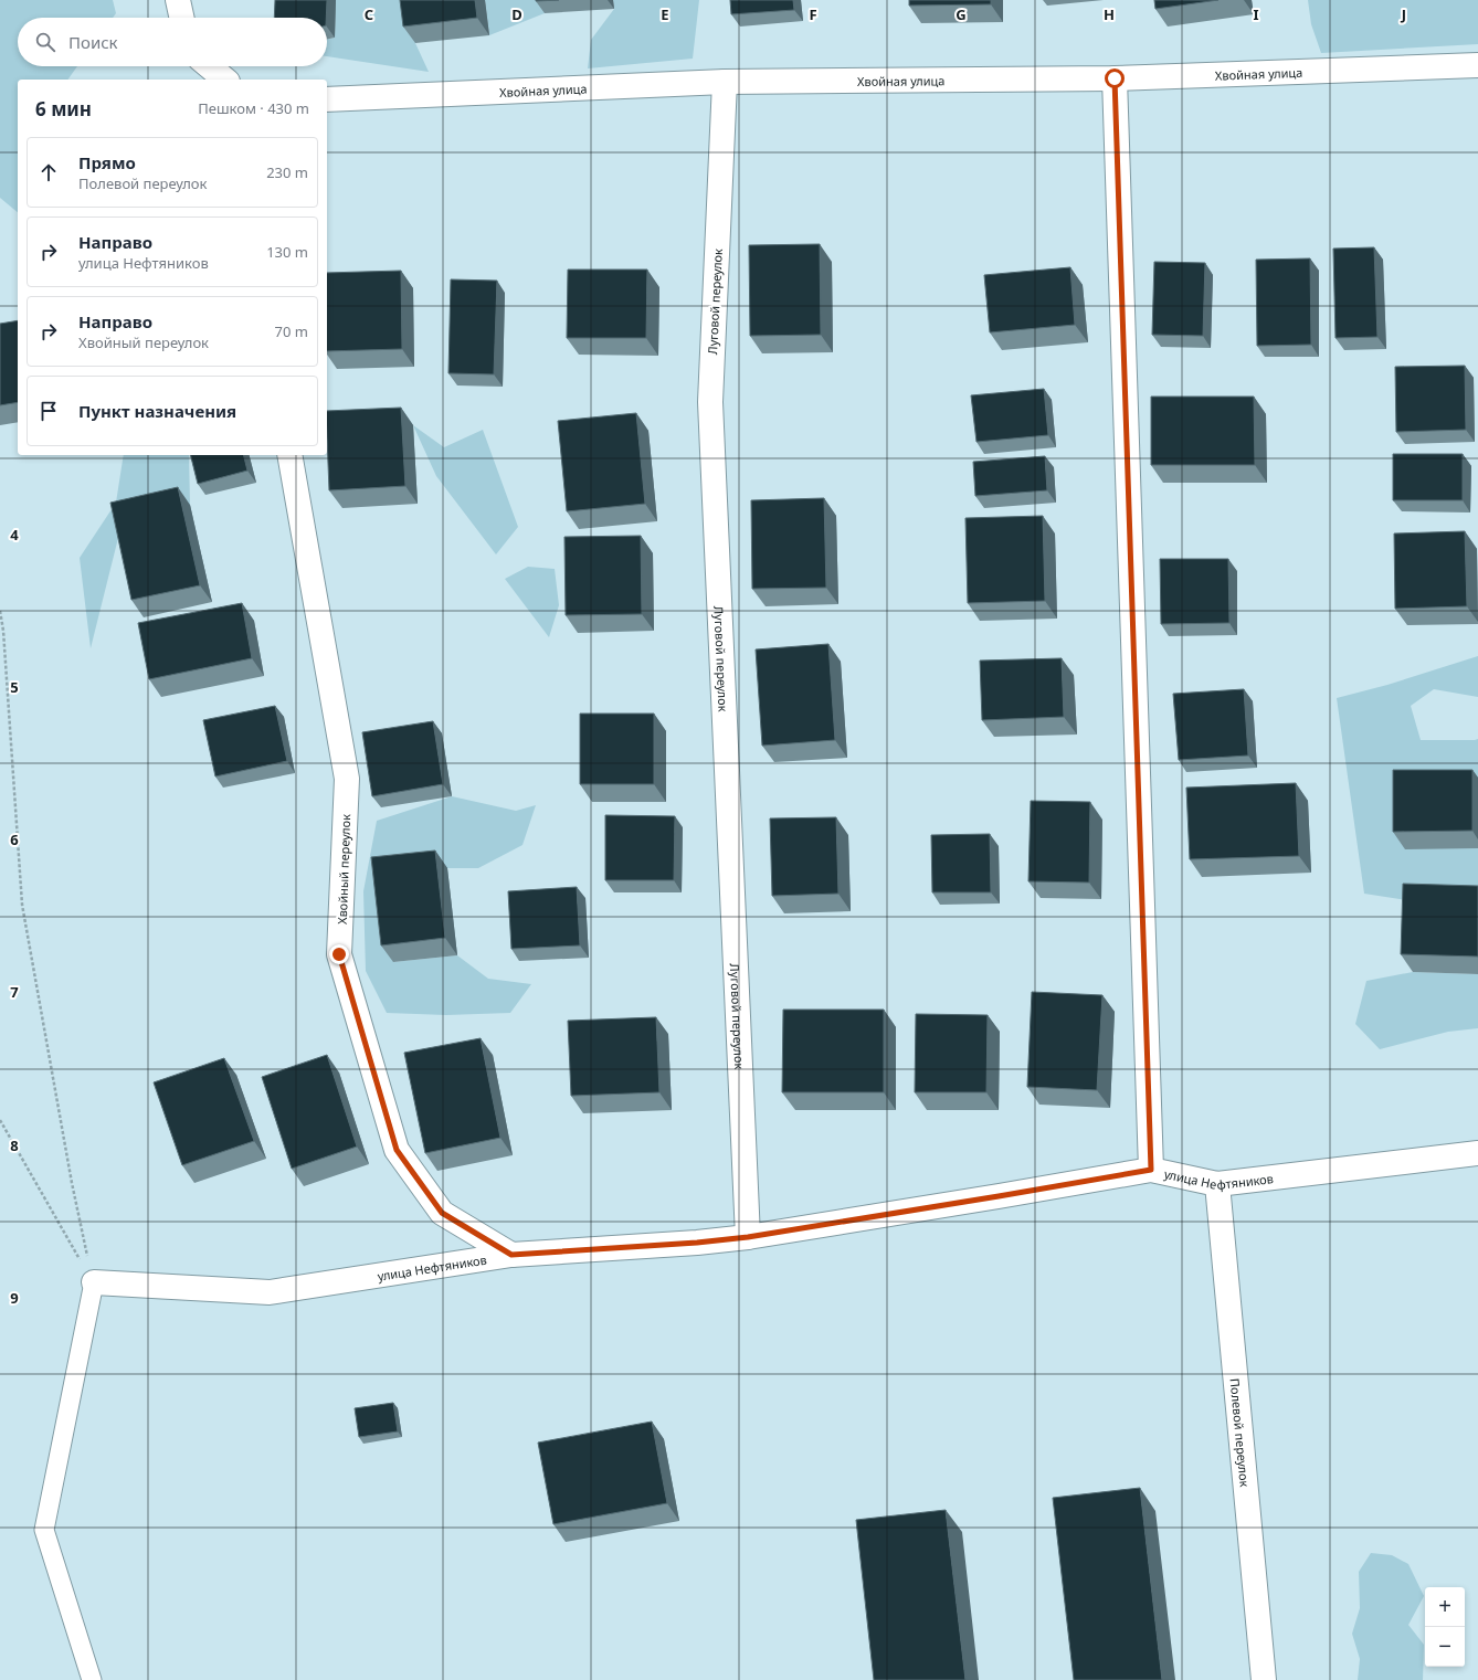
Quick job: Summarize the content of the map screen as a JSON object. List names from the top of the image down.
{
  "streets": {
    "street": [
      "Хвойная улица",
      "Луговой переулок",
      "Хвойный переулок",
      "улица Нефтяников",
      "Полевой переулок"
    ]
  },
  "crossings": [
    ["Хвойная улица", "Луговой переулок"],
    ["Луговой переулок", "улица Нефтяников"],
    ["Хвойный переулок", "улица Нефтяников"],
    ["улица Нефтяников", "Полевой переулок"]
  ],
  "page": {
    "search": "Поиск",
    "heading": ["6 мин", "Пешком · 430 m"],
    "list": [
      ["Прямо", "Полевой переулок", "230 m"],
      ["Направо", "улица Нефтяников", "130 m"],
      ["Направо", "Хвойный переулок", "70 m"],
      "Пункт назначения"
    ],
    "map_buttons": ["+", "−"]
  },
  "grid": {
    "columns": [
      "C",
      "D",
      "E",
      "F",
      "G",
      "H",
      "I",
      "J"
    ],
    "rows": [
      "4",
      "5",
      "6",
      "7",
      "8",
      "9"
    ]
  }
}
